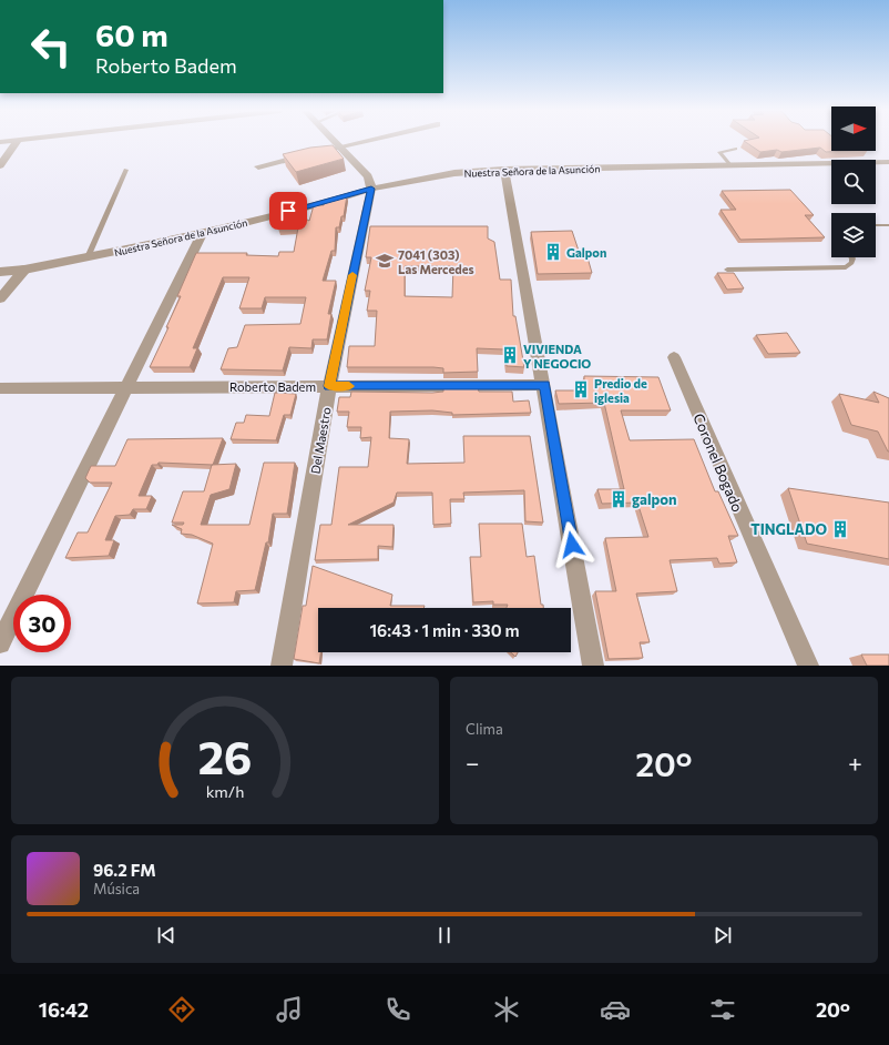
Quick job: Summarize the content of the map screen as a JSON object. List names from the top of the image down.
{
  "streets": {
    "street": [
      "Nuestra Señora de la Asunción",
      "Roberto Badem",
      "Del Maestro",
      "Coronel Bogado"
    ]
  },
  "crossings": [
    ["Nuestra Señora de la Asunción", "Del Maestro"],
    ["Roberto Badem", "Del Maestro"]
  ],
  "places": {
    "building": [
      "Galpon",
      "VIVIENDA Y NEGOCIO",
      "Predio de iglesia",
      "galpon",
      "TINGLADO"
    ],
    "school or university": ["7041 (303) Las Mercedes"]
  },
  "north": "right",
  "page": {
    "turn": ["60 m", "Roberto Badem"],
    "limit": "30",
    "trip": "16:43 · 1 min · 330 m",
    "tile": "Clima",
    "heat": ["−", "20°", "+"],
    "song": ["96.2 FM", "Música"],
    "tabs": ["16:42", "20°"],
    "gauge": ["26", "km/h"]
  }
}
